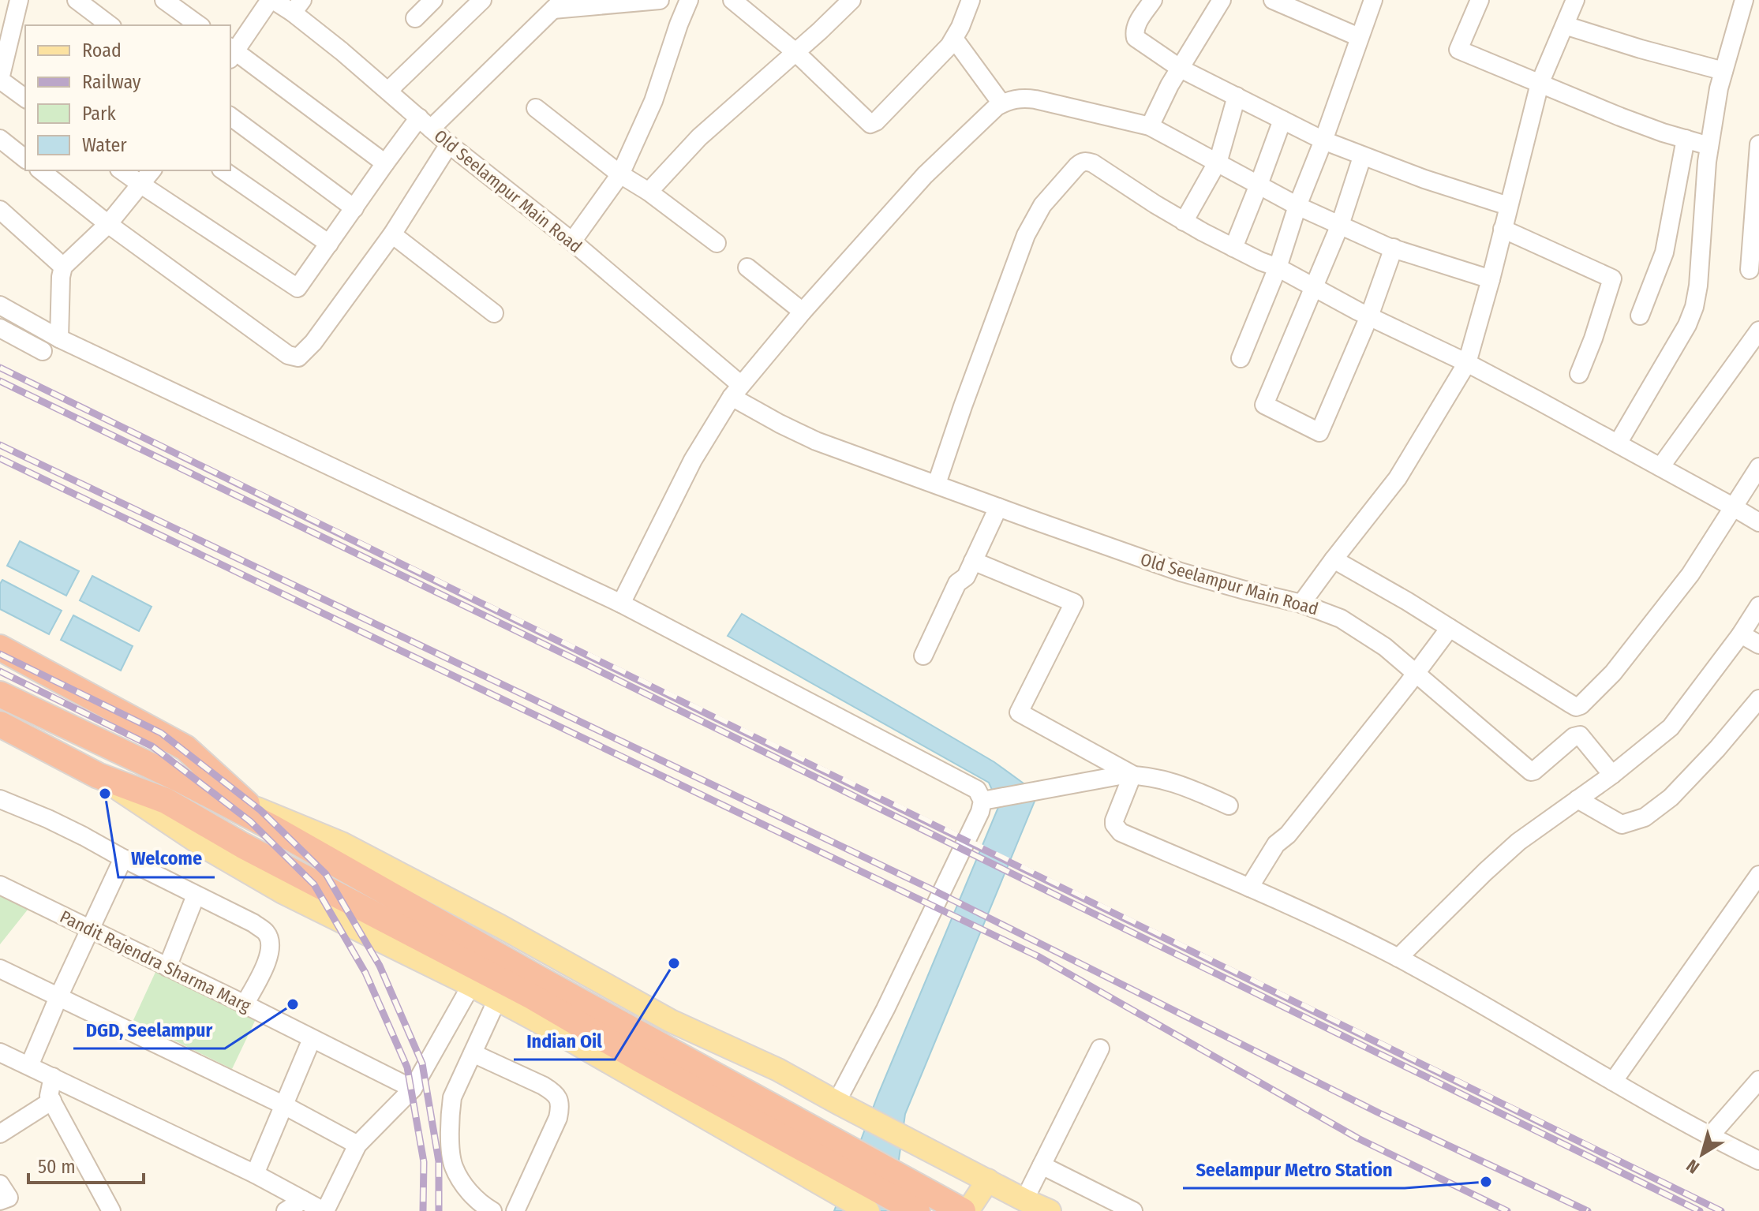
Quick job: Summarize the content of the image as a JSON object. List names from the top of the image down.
{
  "streets": {
    "street": ["Old Seelampur Main Road", "Pandit Rajendra Sharma Marg"]
  },
  "places": [
    "Welcome",
    "Indian Oil",
    "DGD, Seelampur",
    "Seelampur Metro Station"
  ],
  "legend": [
    "Road",
    "Railway",
    "Park",
    "Water"
  ],
  "scale_bar": "50 m",
  "north": "bottom left"
}
